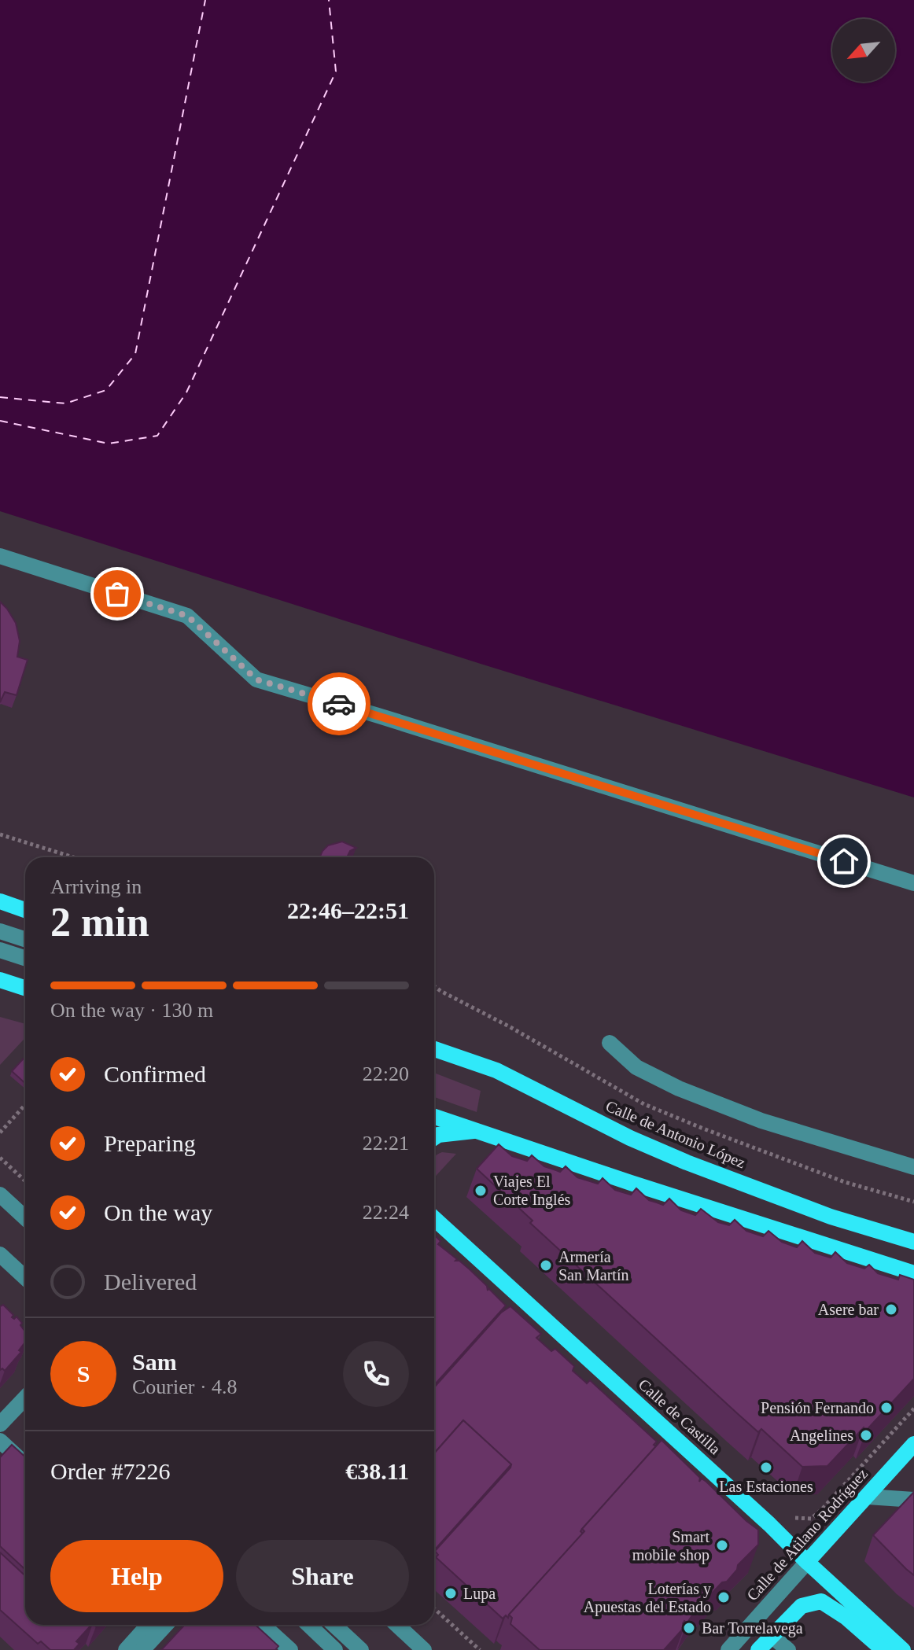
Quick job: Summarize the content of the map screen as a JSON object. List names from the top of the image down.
{
  "streets": {
    "main road": ["Calle de Antonio López", "Calle de Castilla", "Calle de Atilano Rodríguez"]
  },
  "crossings": [
    ["Calle de Castilla", "Calle de Atilano Rodríguez"]
  ],
  "places": [
    "Viajes El Corte Inglés",
    "Armería San Martín",
    "Asere bar",
    "Pensión Fernando",
    "Angelines",
    "Las Estaciones",
    "Smart mobile shop",
    "Lupa",
    "Loterías y Apuestas del Estado",
    "Bar Torrelavega"
  ],
  "north": "bottom left",
  "page": {
    "heading": ["2 min", "Arriving in", "22:46–22:51"],
    "panel": [
      "Sam",
      "Courier · 4.8",
      "Order #7226",
      "€38.11"
    ],
    "bar": "On the way · 130 m",
    "list": [
      ["Confirmed", "22:20"],
      ["Preparing", "22:21"],
      ["On the way", "22:24"],
      "Delivered"
    ],
    "round": "S",
    "buttons": ["Help", "Share"]
  }
}
